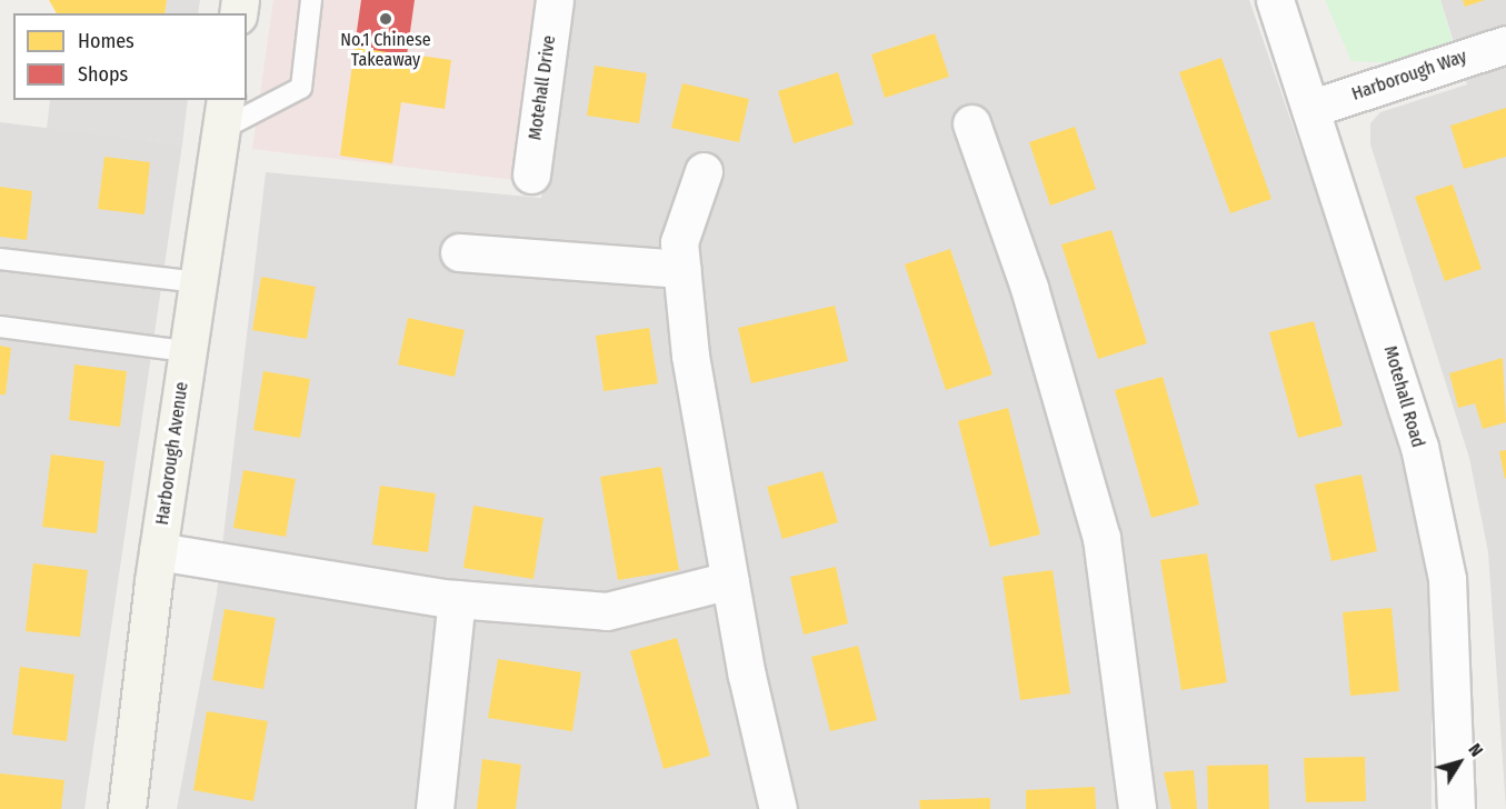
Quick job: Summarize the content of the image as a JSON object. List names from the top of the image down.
{
  "streets": {
    "street": [
      "Harborough Way",
      "Motehall Drive",
      "Motehall Road",
      "Harborough Avenue"
    ]
  },
  "crossings": [
    ["Harborough Way", "Motehall Road"]
  ],
  "places": ["No.1 Chinese Takeaway"],
  "legend": ["Homes", "Shops"],
  "north": "top right"
}
